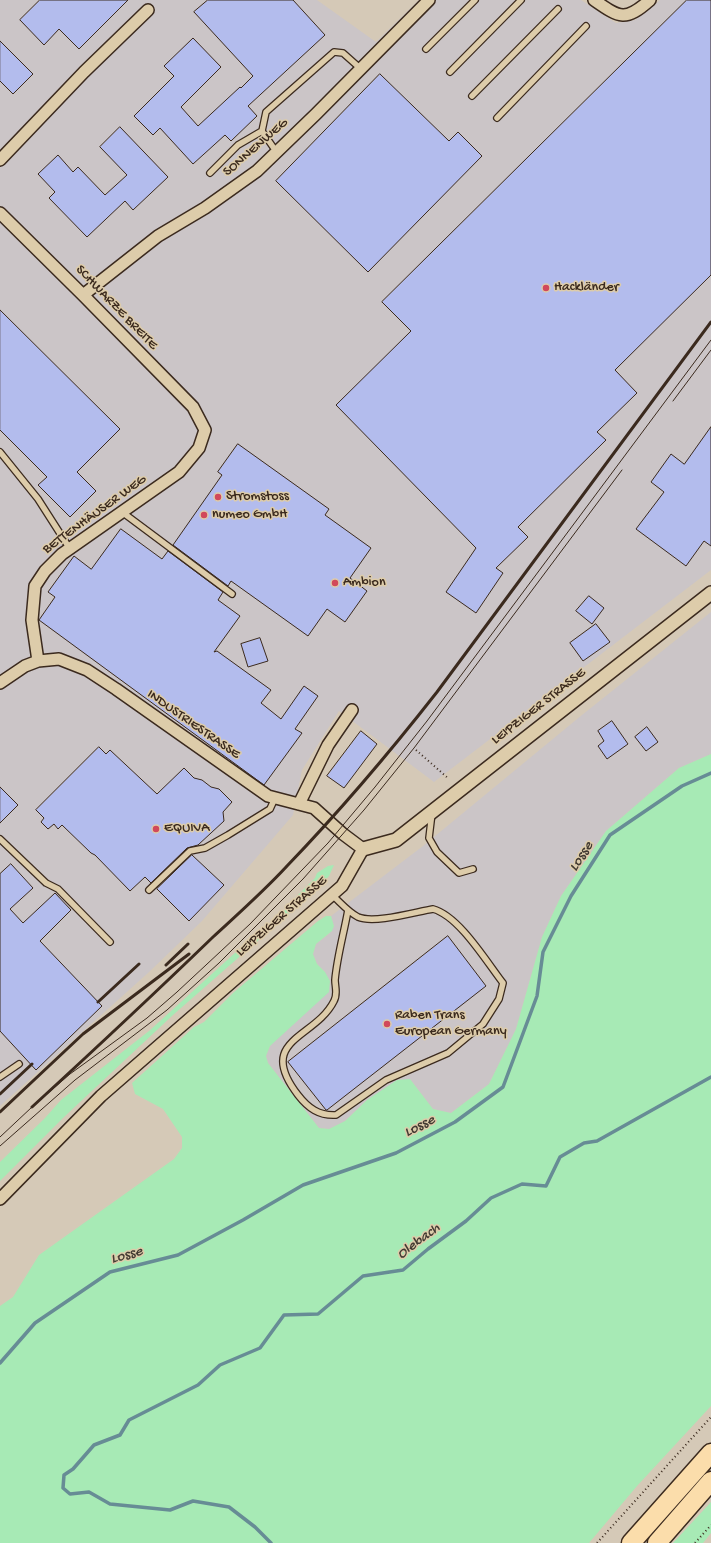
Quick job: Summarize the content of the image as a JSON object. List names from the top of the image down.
{
  "streets": {
    "street": [
      "SONNENWEG",
      "SCHWARZE BREITE",
      "BETTENHÄUSER WEG",
      "LEIPZIGER STRASSE",
      "INDUSTRIESTRASSE"
    ]
  },
  "crossings": [
    ["SONNENWEG", "SCHWARZE BREITE"],
    ["SCHWARZE BREITE", "BETTENHÄUSER WEG"],
    ["BETTENHÄUSER WEG", "INDUSTRIESTRASSE"],
    ["LEIPZIGER STRASSE", "INDUSTRIESTRASSE"]
  ],
  "water": ["Losse", "Olebach"],
  "places": [
    "Hackländer",
    "Stromstoss",
    "numeo GmbH",
    "Ambion",
    "EQUIVA",
    "Raben Trans European Germany"
  ]
}
